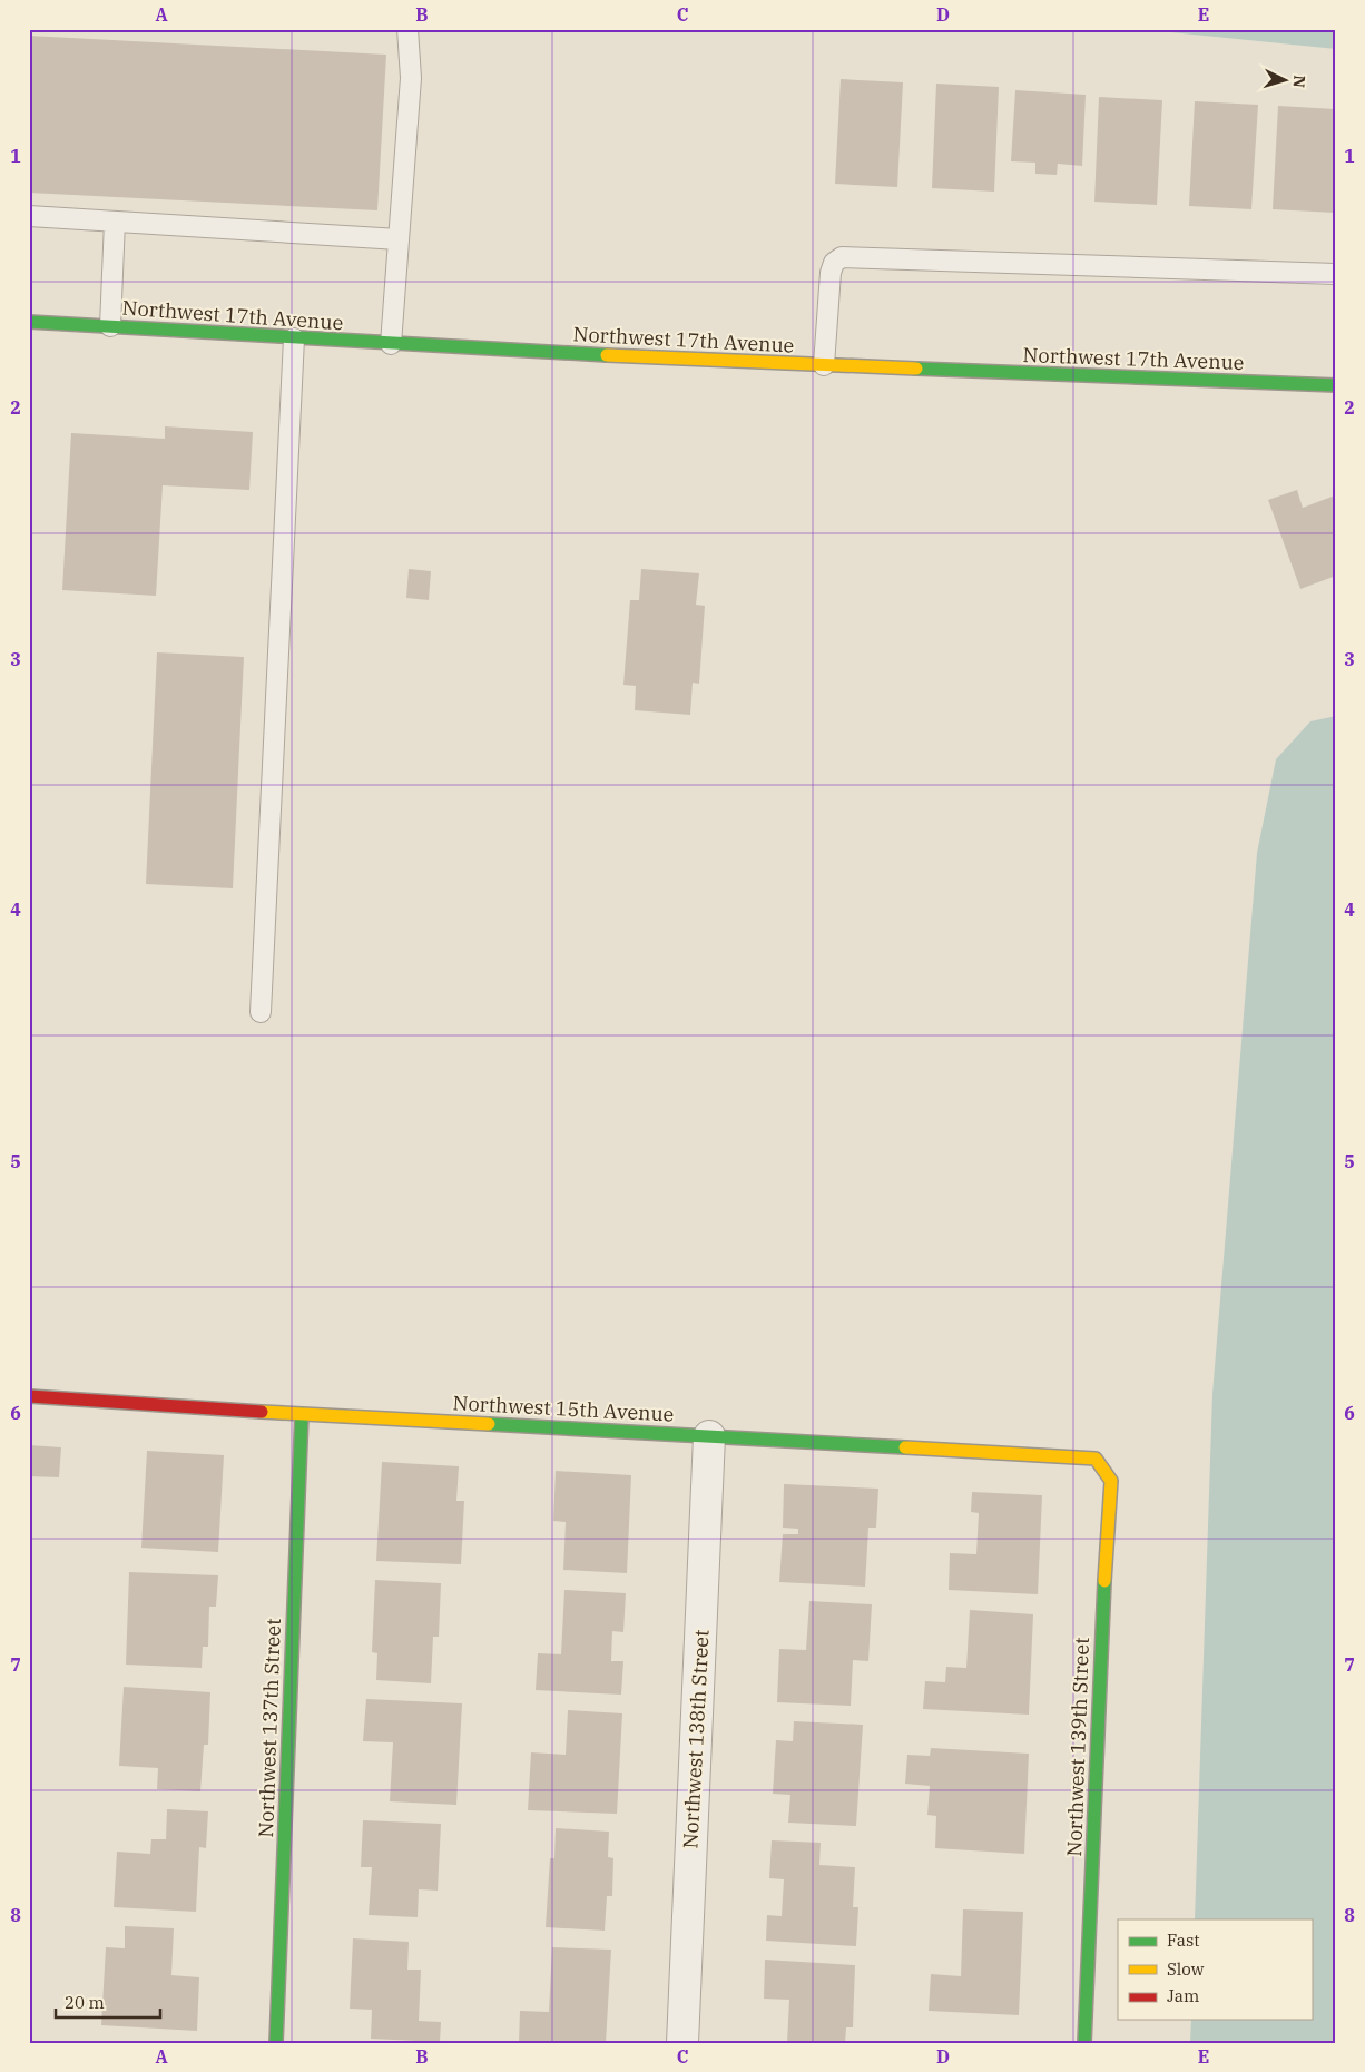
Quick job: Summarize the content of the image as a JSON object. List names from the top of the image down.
{
  "streets": {
    "street": [
      "Northwest 17th Avenue",
      "Northwest 15th Avenue",
      "Northwest 137th Street",
      "Northwest 138th Street",
      "Northwest 139th Street"
    ]
  },
  "crossings": [
    ["Northwest 15th Avenue", "Northwest 137th Street"],
    ["Northwest 15th Avenue", "Northwest 138th Street"],
    ["Northwest 15th Avenue", "Northwest 139th Street"]
  ],
  "legend": ["Fast", "Slow", "Jam"],
  "scale_bar": "20 m",
  "north": "right",
  "grid": {
    "columns": [
      "A",
      "B",
      "C",
      "D",
      "E"
    ],
    "rows": [
      "1",
      "2",
      "3",
      "4",
      "5",
      "6",
      "7",
      "8"
    ]
  }
}
